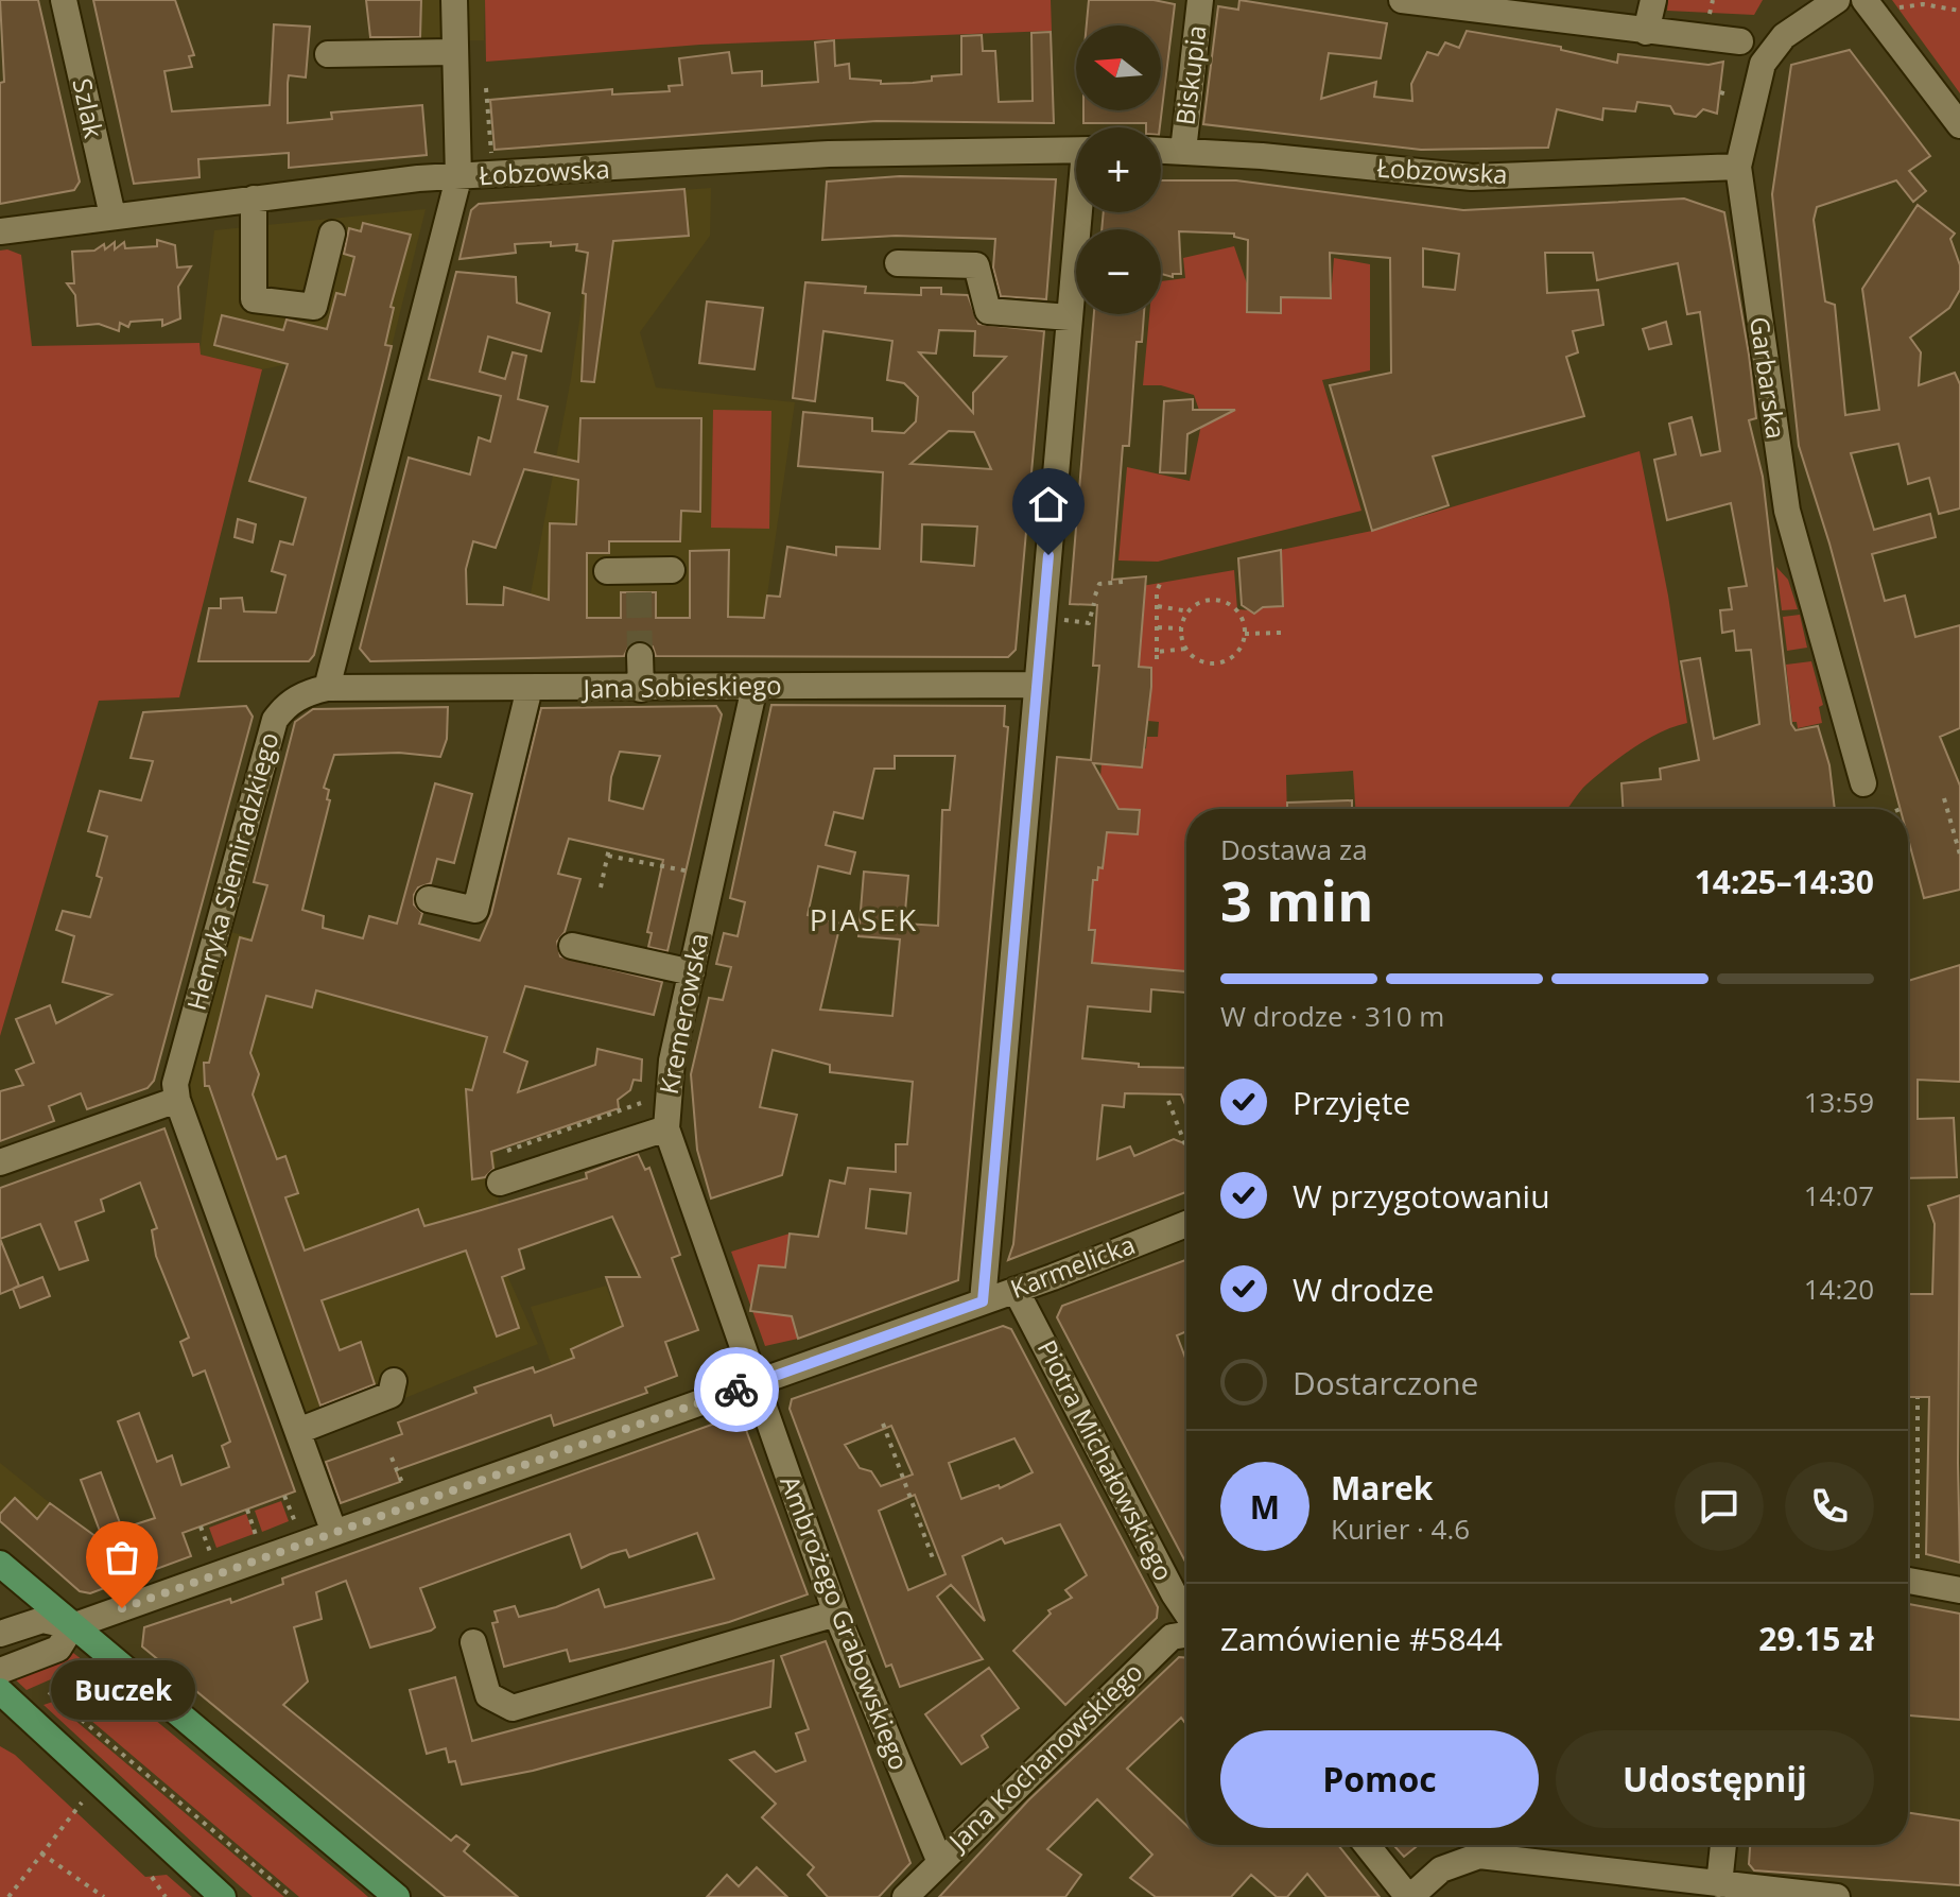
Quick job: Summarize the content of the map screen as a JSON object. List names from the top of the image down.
{
  "streets": {
    "street": [
      "Biskupia",
      "Szlak",
      "Łobzowska",
      "Garbarska",
      "Jana Sobieskiego",
      "Henryka Siemiradzkiego",
      "Kremerowska",
      "Karmelicka",
      "Piotra Michałowskiego",
      "Ambrożego Grabowskiego",
      "Jana Kochanowskiego"
    ]
  },
  "crossings": [
    ["Biskupia", "Łobzowska"],
    ["Szlak", "Łobzowska"],
    ["Łobzowska", "Garbarska"],
    ["Jana Sobieskiego", "Henryka Siemiradzkiego"],
    ["Jana Sobieskiego", "Kremerowska"],
    ["Henryka Siemiradzkiego", "Karmelicka"],
    ["Kremerowska", "Karmelicka"],
    ["Kremerowska", "Ambrożego Grabowskiego"],
    ["Karmelicka", "Piotra Michałowskiego"],
    ["Karmelicka", "Ambrożego Grabowskiego"],
    ["Ambrożego Grabowskiego", "Jana Kochanowskiego"]
  ],
  "districts": ["PIASEK"],
  "places": ["Buczek"],
  "north": "left",
  "page": {
    "map_buttons": ["+", "−"],
    "heading": ["3 min", "Dostawa za", "14:25–14:30"],
    "panel": [
      "Marek",
      "Kurier · 4.6",
      "Zamówienie #5844",
      "29.15 zł"
    ],
    "bar": "W drodze · 310 m",
    "list": [
      ["Przyjęte", "13:59"],
      ["W przygotowaniu", "14:07"],
      ["W drodze", "14:20"],
      "Dostarczone"
    ],
    "round": "M",
    "bubble": "Buczek",
    "buttons": ["Pomoc", "Udostępnij"]
  }
}
